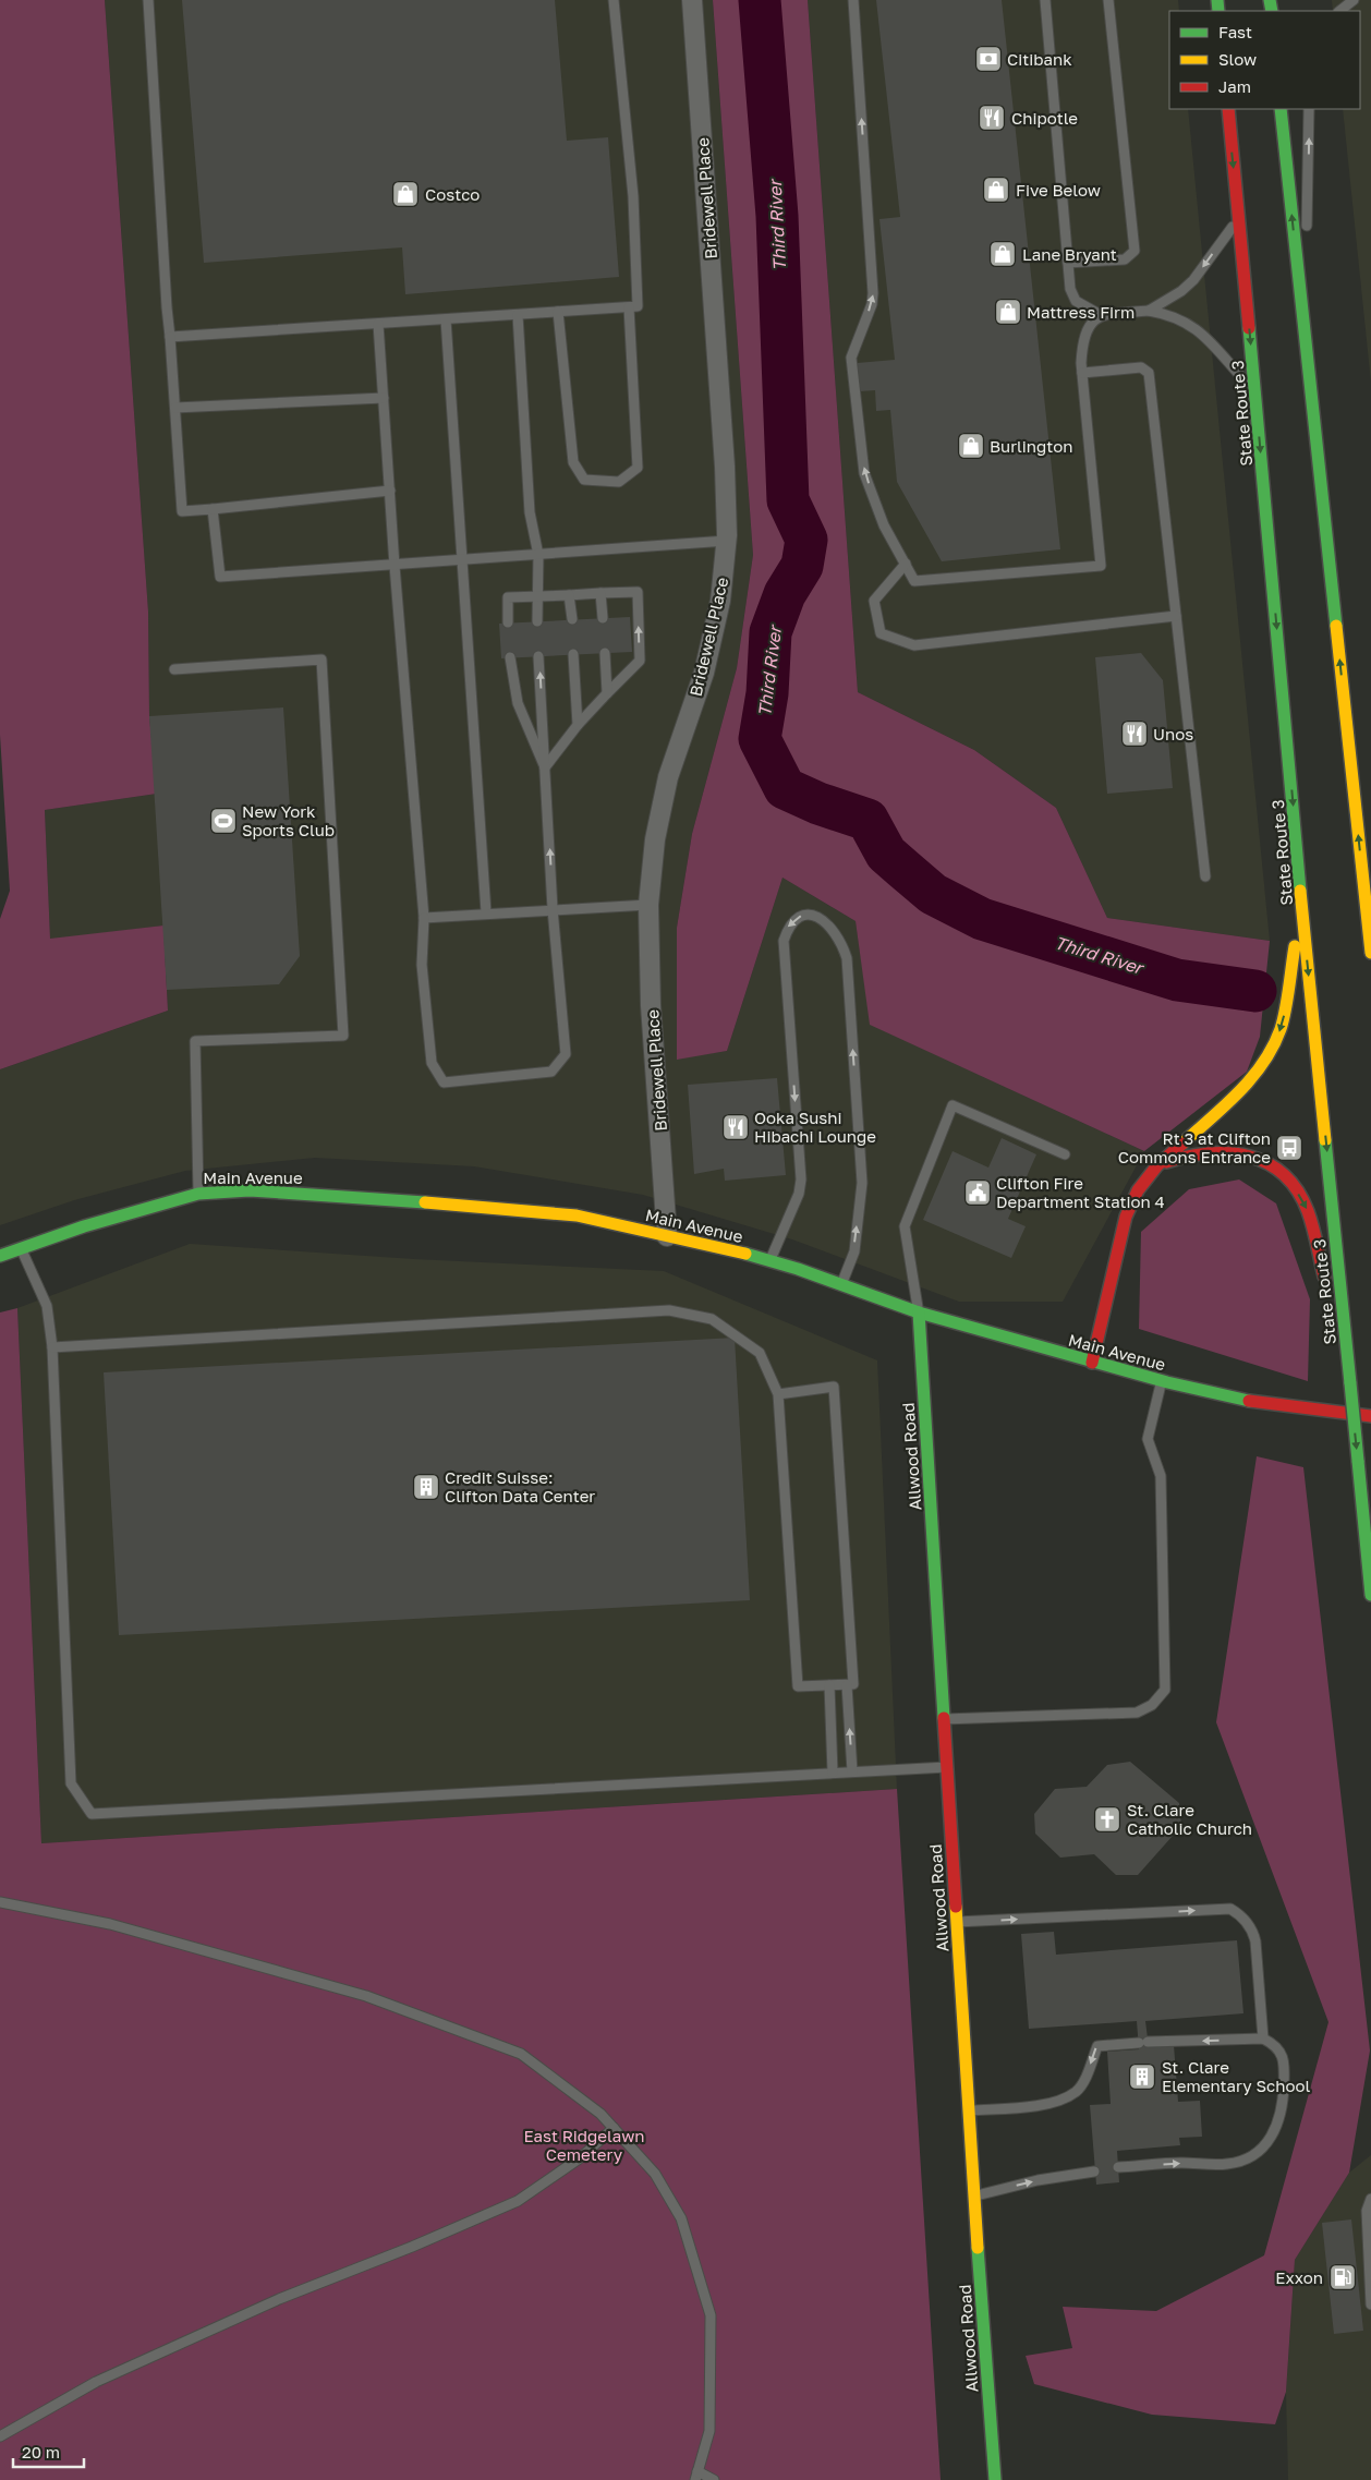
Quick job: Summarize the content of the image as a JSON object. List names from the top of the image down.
{
  "streets": {
    "main road": ["State Route 3", "Main Avenue", "Allwood Road"],
    "street": ["Bridewell Place"]
  },
  "crossings": [
    ["Bridewell Place", "Main Avenue"],
    ["Main Avenue", "Allwood Road"]
  ],
  "water": ["Third River"],
  "parks": ["East Ridgelawn Cemetery"],
  "places": {
    "bank": ["Citibank"],
    "restaurant": ["Chipotle", "Unos", "Ooka Sushi Hibachi Lounge"],
    "shop": [
      "Five Below",
      "Costco",
      "Lane Bryant",
      "Mattress Firm",
      "Burlington"
    ],
    "sports": ["New York Sports Club"],
    "bus stop": ["Rt 3 at Clifton Commons Entrance"],
    "public building": ["Clifton Fire Department Station 4"],
    "building": ["Credit Suisse: Clifton Data Center", "St. Clare Elementary School"],
    "church": ["St. Clare Catholic Church"],
    "fuel station": ["Exxon"]
  },
  "legend": ["Fast", "Slow", "Jam"],
  "scale_bar": "20 m"
}
